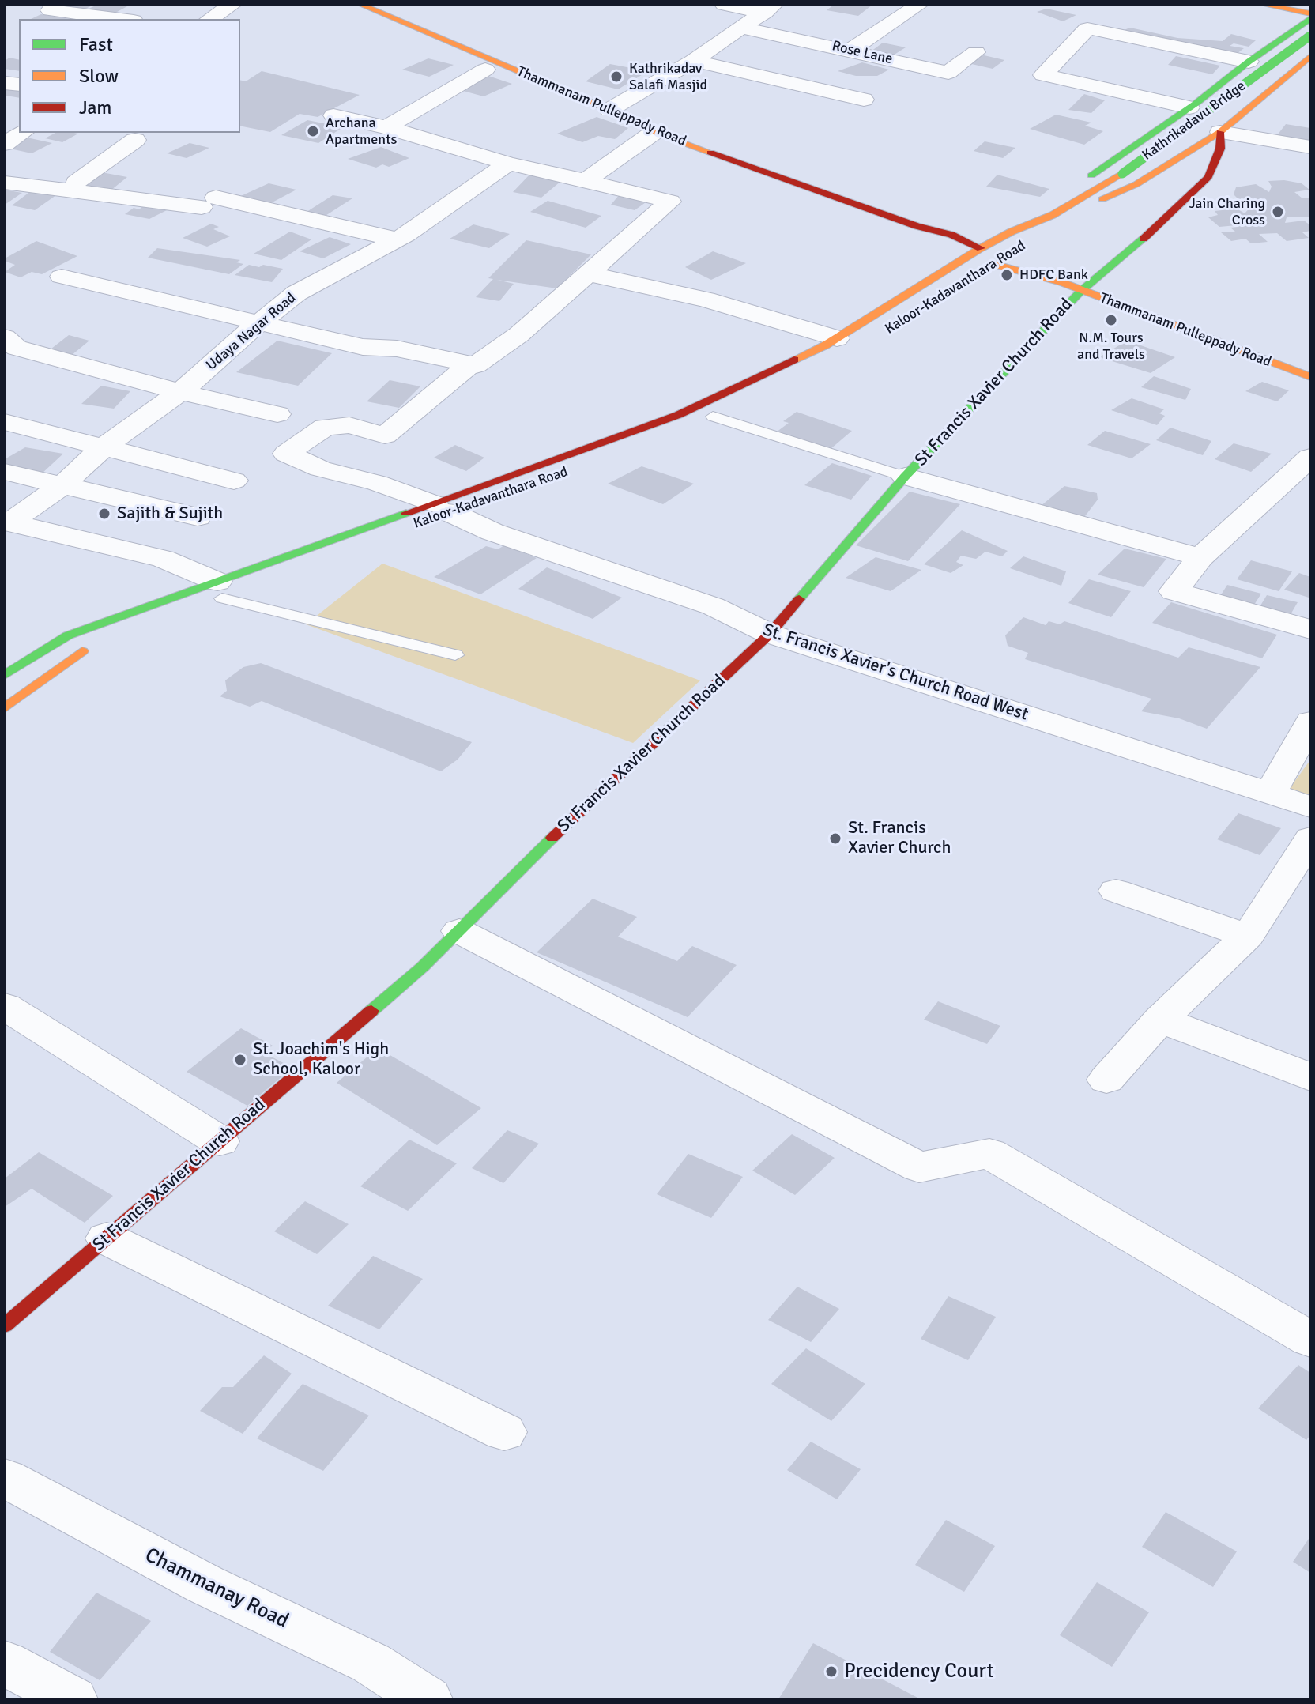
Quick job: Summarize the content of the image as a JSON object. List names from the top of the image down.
{
  "streets": {
    "main road": [
      "Thammanam Pulleppady Road",
      "Kathrikadavu Bridge",
      "Kaloor-Kadavanthara Road",
      "St Francis Xavier Church Road"
    ],
    "street": [
      "Rose Lane",
      "Udaya Nagar Road",
      "St. Francis Xavier's Church Road West",
      "Chammanay Road"
    ]
  },
  "crossings": [
    ["Thammanam Pulleppady Road", "Kaloor-Kadavanthara Road"],
    ["Thammanam Pulleppady Road", "St Francis Xavier Church Road"],
    ["Kathrikadavu Bridge", "Kaloor-Kadavanthara Road"],
    ["Kaloor-Kadavanthara Road", "St. Francis Xavier's Church Road West"],
    ["St Francis Xavier Church Road", "St. Francis Xavier's Church Road West"]
  ],
  "places": [
    "Kathrikadav Salafi Masjid",
    "Archana Apartments",
    "Jain Charing Cross",
    "HDFC Bank",
    "N.M. Tours and Travels",
    "Sajith & Sujith",
    "St. Francis Xavier Church",
    "St. Joachim's High School, Kaloor",
    "Precidency Court"
  ],
  "legend": ["Fast", "Slow", "Jam"]
}
